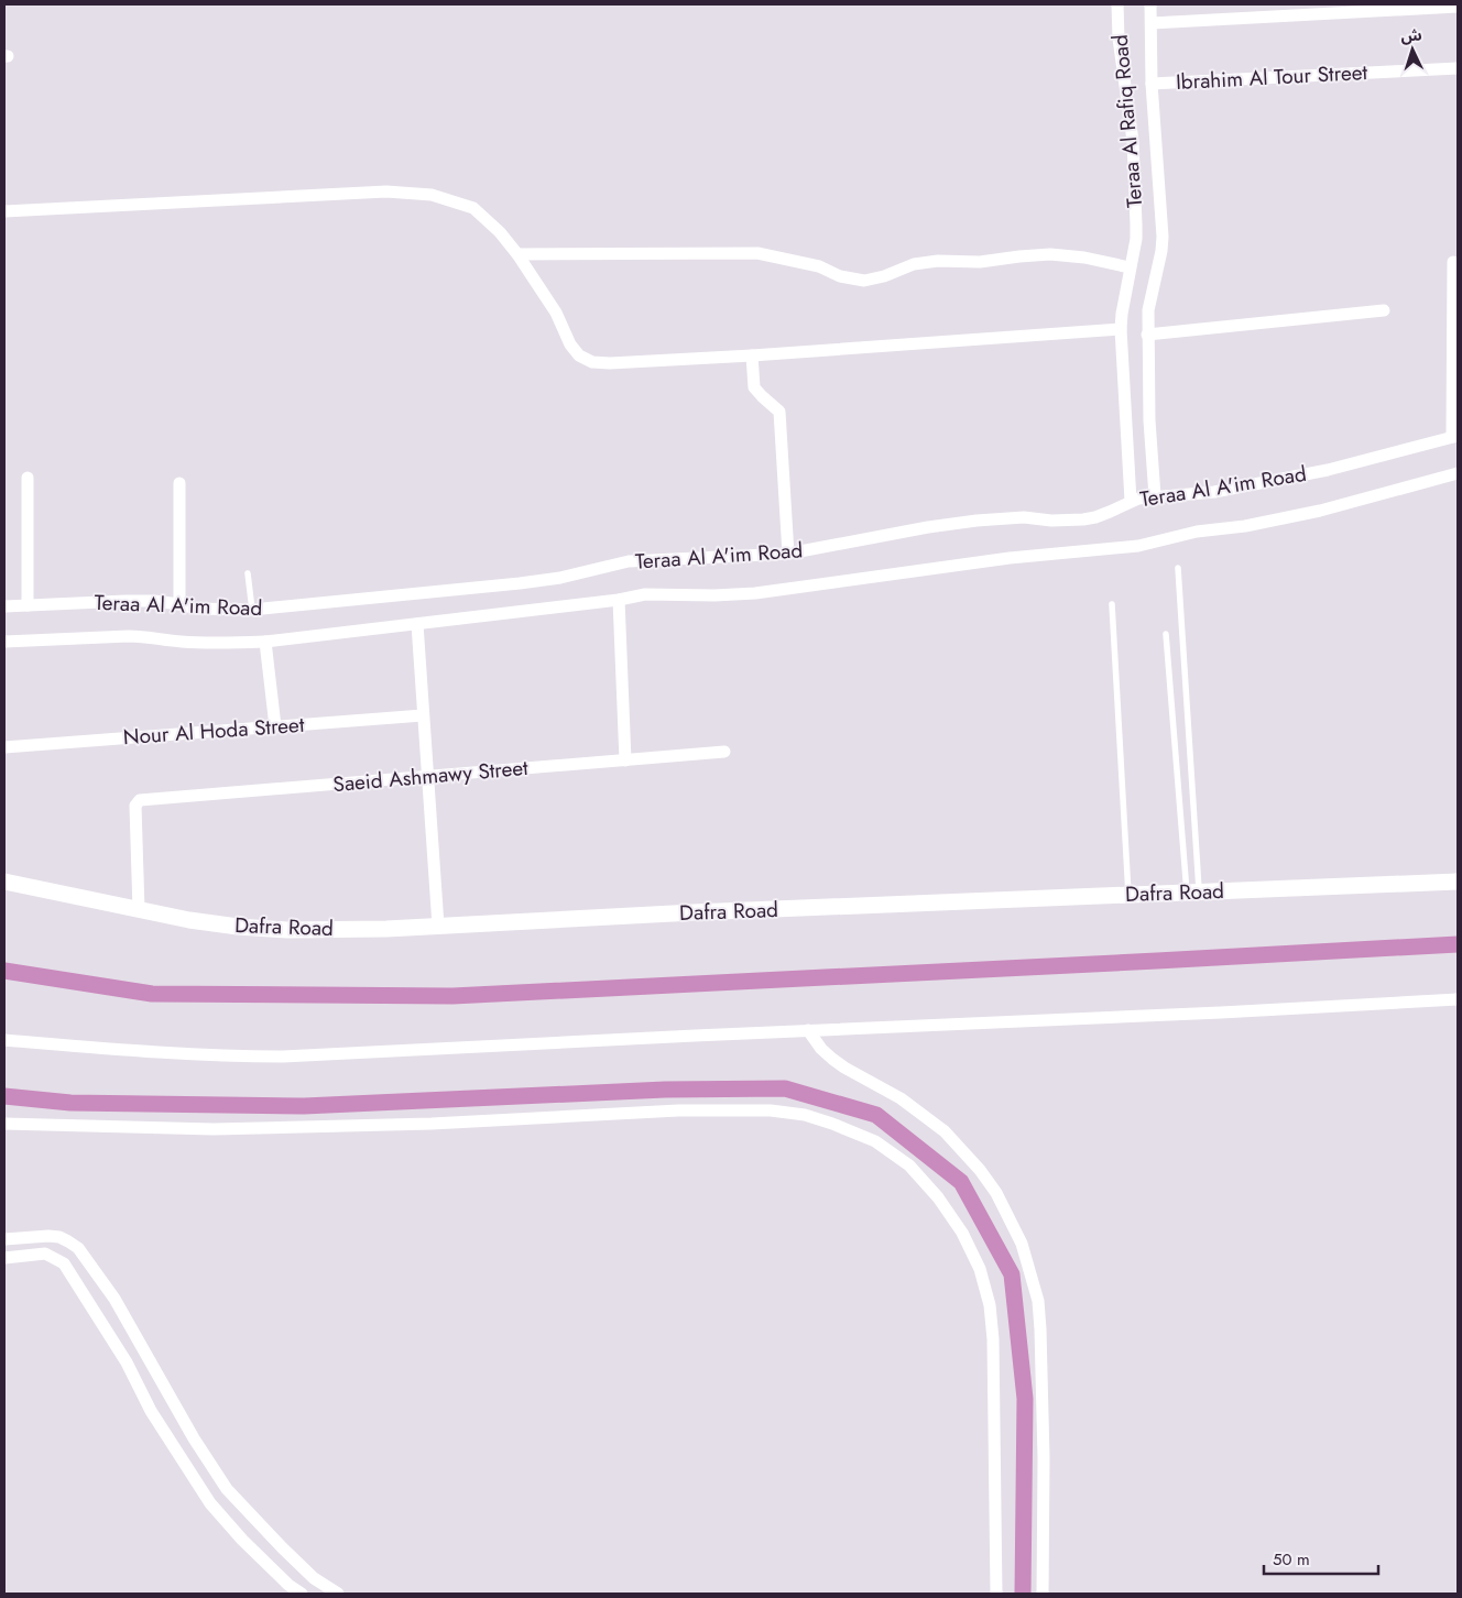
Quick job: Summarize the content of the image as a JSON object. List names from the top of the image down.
{
  "streets": {
    "main road": ["Dafra Road"],
    "street": [
      "Ibrahim Al Tour Street",
      "Teraa Al Rafiq Road",
      "Teraa Al A'im Road",
      "Nour Al Hoda Street",
      "Saeid Ashmawy Street"
    ]
  },
  "crossings": [
    ["Ibrahim Al Tour Street", "Teraa Al Rafiq Road"],
    ["Teraa Al Rafiq Road", "Teraa Al A'im Road"],
    ["Saeid Ashmawy Street", "Dafra Road"]
  ],
  "scale_bar": "50 m",
  "north": "top"
}
